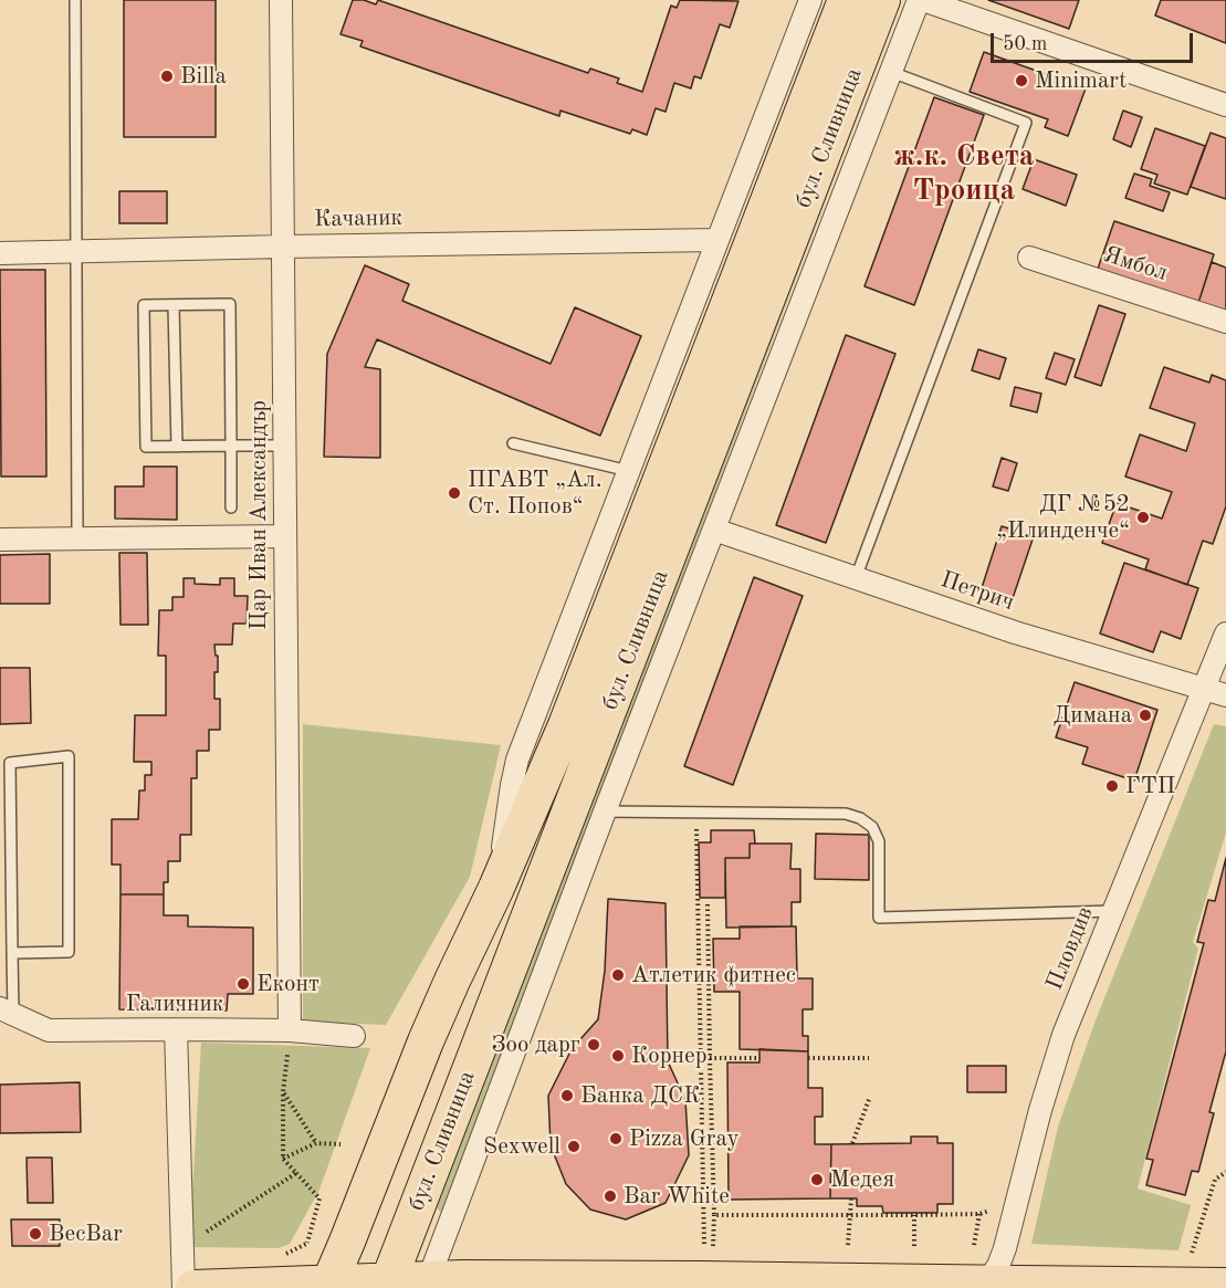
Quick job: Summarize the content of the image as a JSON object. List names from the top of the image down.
{
  "streets": {
    "main road": ["бул. Сливница"],
    "street": [
      "Качаник",
      "Ямбол",
      "Цар Иван Александър",
      "Петрич",
      "Пловдив",
      "Галичник"
    ]
  },
  "crossings": [
    ["бул. Сливница", "Качаник"],
    ["бул. Сливница", "Петрич"],
    ["Качаник", "Цар Иван Александър"],
    ["Цар Иван Александър", "Галичник"],
    ["Петрич", "Пловдив"]
  ],
  "districts": ["ж.к. Света Троица"],
  "places": [
    "Billa",
    "Minimart",
    "ПГАВТ „Ал. Ст. Попов“",
    "ДГ №52 „Илинденче“",
    "Димана",
    "ГТП",
    "Атлетик фитнес",
    "Еконт",
    "Зоо дарг",
    "Корнер",
    "Банка ДСК",
    "Pizza Gray",
    "Sexwell",
    "Медея",
    "Bar White",
    "BecBar"
  ],
  "scale_bar": "50 m"
}
